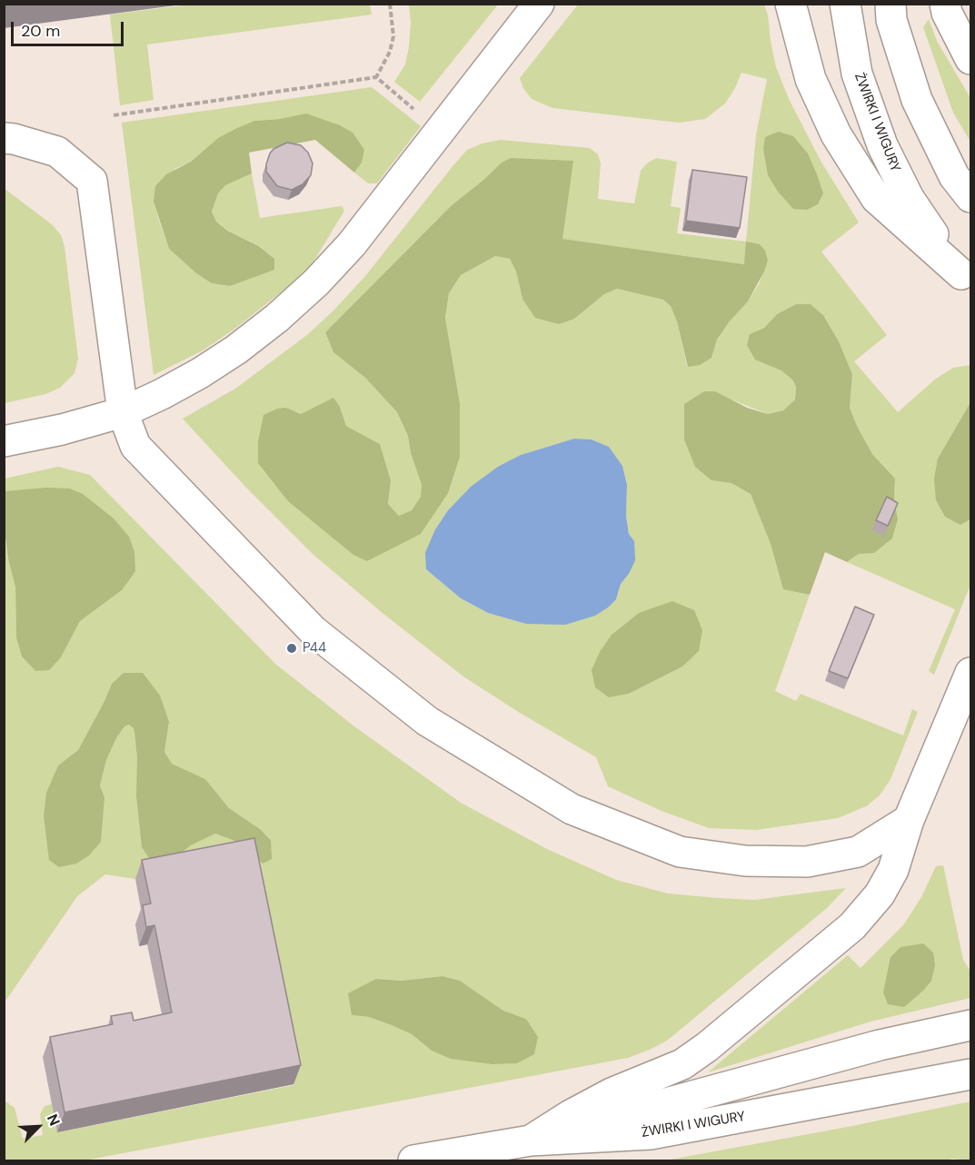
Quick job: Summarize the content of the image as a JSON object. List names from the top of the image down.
{
  "streets": {
    "street": ["ŻWIRKI I WIGURY"]
  },
  "places": ["P44"],
  "scale_bar": "20 m",
  "north": "top right"
}
